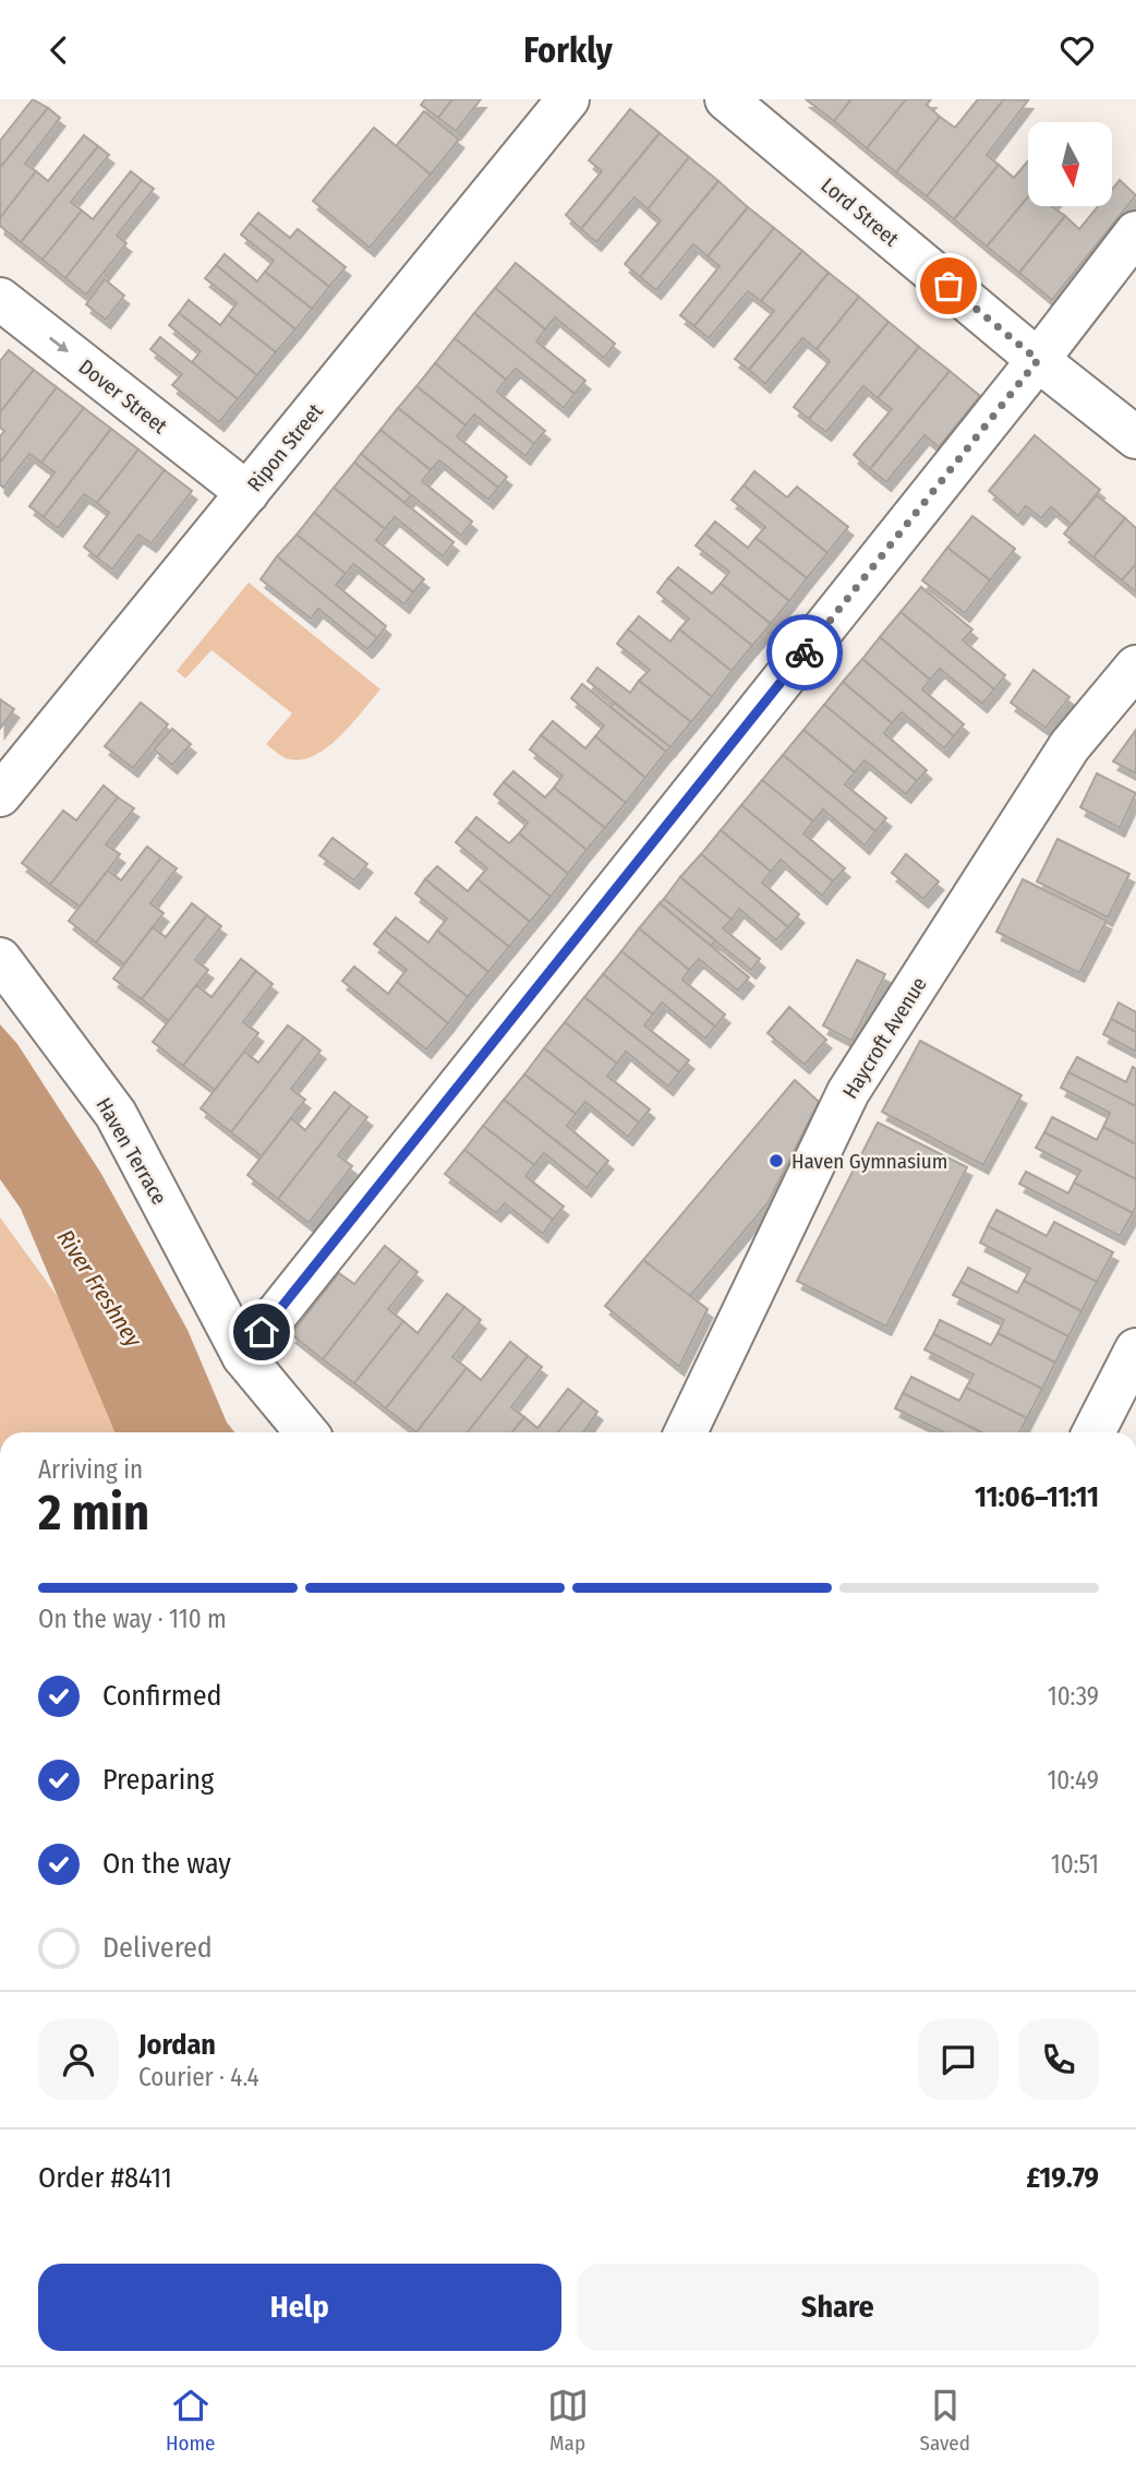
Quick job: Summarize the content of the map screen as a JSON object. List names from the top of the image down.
{
  "streets": {
    "street": [
      "Lord Street",
      "Dover Street",
      "Ripon Street",
      "Haycroft Avenue",
      "Haven Terrace"
    ]
  },
  "crossings": [
    ["Dover Street", "Ripon Street"]
  ],
  "one_way": ["Dover Street"],
  "water": ["River Freshney"],
  "places": ["Haven Gymnasium"],
  "north": "bottom",
  "page": {
    "header": "Forkly",
    "heading": ["2 min", "Arriving in", "11:06–11:11"],
    "panel": [
      "Jordan",
      "Courier · 4.4",
      "Order #8411",
      "£19.79"
    ],
    "bar": "On the way · 110 m",
    "list": [
      ["Confirmed", "10:39"],
      ["Preparing", "10:49"],
      ["On the way", "10:51"],
      "Delivered"
    ],
    "buttons": ["Help", "Share"],
    "tabs": ["Home", "Map", "Saved"]
  }
}
